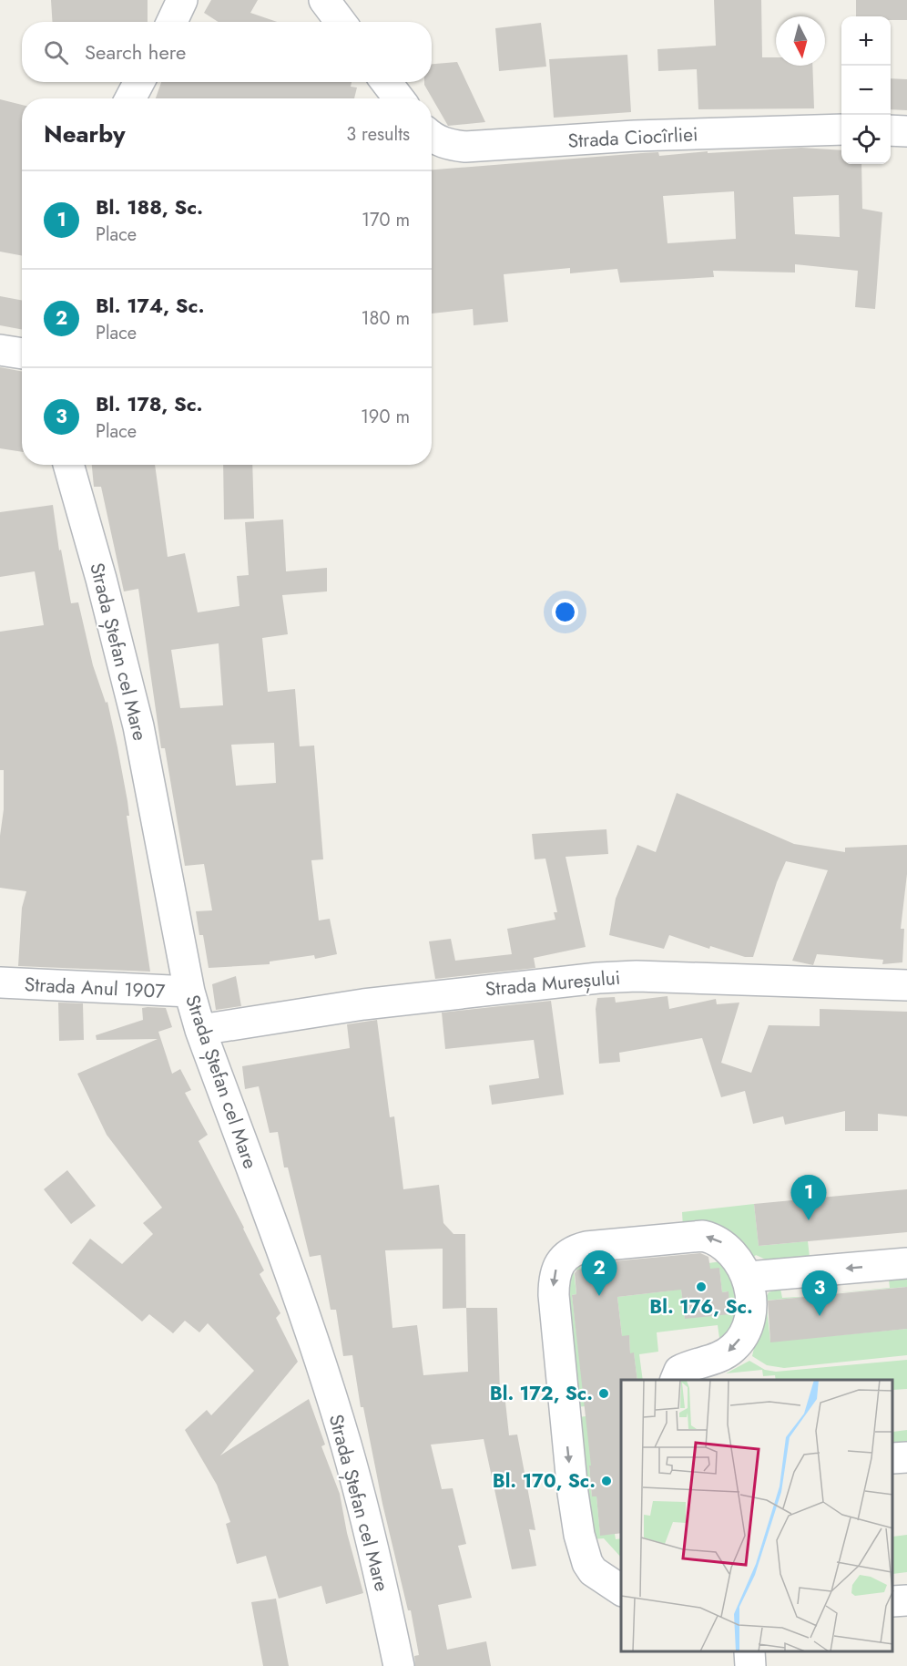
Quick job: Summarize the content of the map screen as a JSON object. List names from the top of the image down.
{
  "streets": {
    "street": [
      "Strada Ciocîrliei",
      "Strada Ștefan cel Mare",
      "Strada Mureșului",
      "Strada Anul 1907"
    ]
  },
  "crossings": [
    ["Strada Ștefan cel Mare", "Strada Mureșului"],
    ["Strada Ștefan cel Mare", "Strada Anul 1907"]
  ],
  "places": ["Bl. 176, Sc.", "Bl. 172, Sc.", "Bl. 170, Sc."],
  "north": "bottom",
  "page": {
    "map_buttons": ["+", "−"],
    "search": "Search here",
    "heading": ["Nearby", "3 results"],
    "list": [
      {
        "mark": "1",
        "name": "Bl. 188, Sc.",
        "note": "Place",
        "value": "170 m"
      },
      {
        "mark": "2",
        "name": "Bl. 174, Sc.",
        "note": "Place",
        "value": "180 m"
      },
      {
        "mark": "3",
        "name": "Bl. 178, Sc.",
        "note": "Place",
        "value": "190 m"
      }
    ],
    "pins": ["1", "2", "3"]
  }
}
